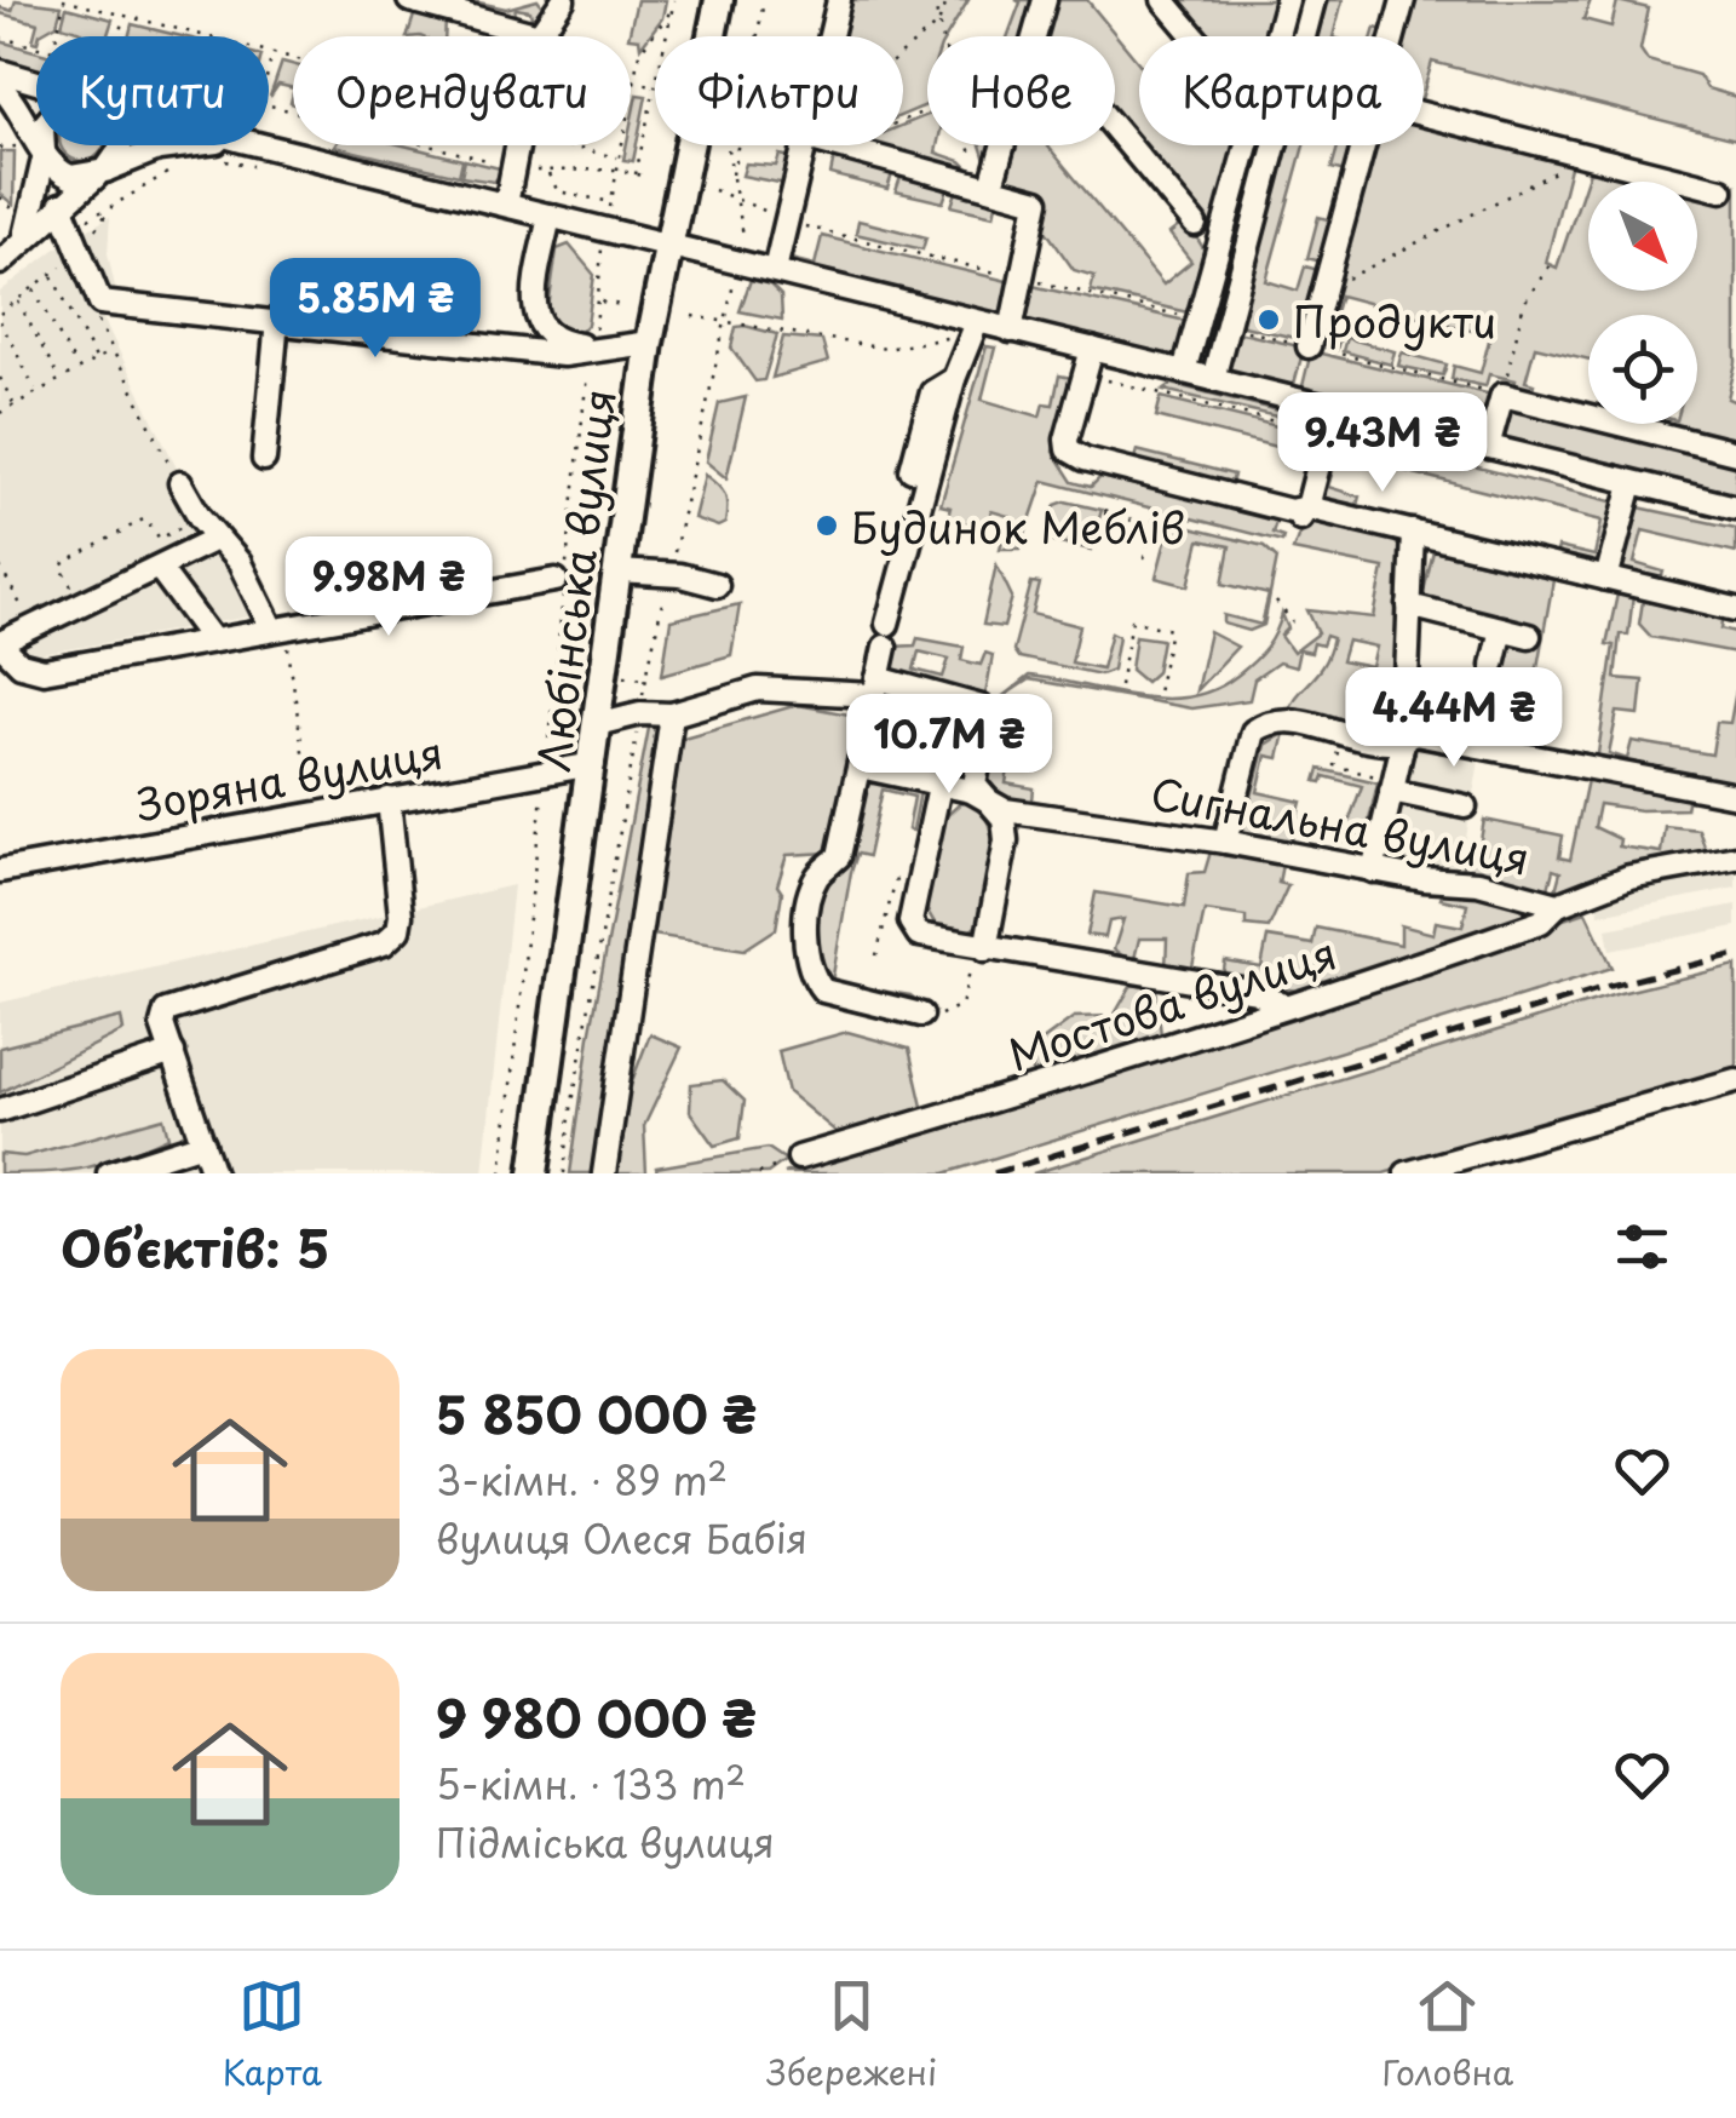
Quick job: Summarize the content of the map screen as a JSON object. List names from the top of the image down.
{
  "streets": {
    "main road": ["Любінська вулиця"],
    "street": ["Зоряна вулиця", "Сигнальна вулиця", "Мостова вулиця"]
  },
  "crossings": [
    ["Любінська вулиця", "Зоряна вулиця"],
    ["Сигнальна вулиця", "Мостова вулиця"]
  ],
  "places": ["Продукти", "Будинок Меблів"],
  "north": "bottom right",
  "page": {
    "chip": [
      "Купити",
      "Орендувати",
      "Фільтри",
      "Нове",
      "Квартира"
    ],
    "price": [
      "5.85M ₴",
      "9.43M ₴",
      "9.98M ₴",
      "4.44M ₴",
      "10.7M ₴"
    ],
    "heading": "Об’єктів: 5",
    "list": [
      {
        "name": "5 850 000 ₴",
        "note": "3-кімн. · 89 m² · вулиця Олеся Бабія"
      },
      {
        "name": "9 980 000 ₴",
        "note": "5-кімн. · 133 m² · Підміська вулиця"
      }
    ],
    "tabs": ["Карта", "Збережені", "Головна"]
  }
}
